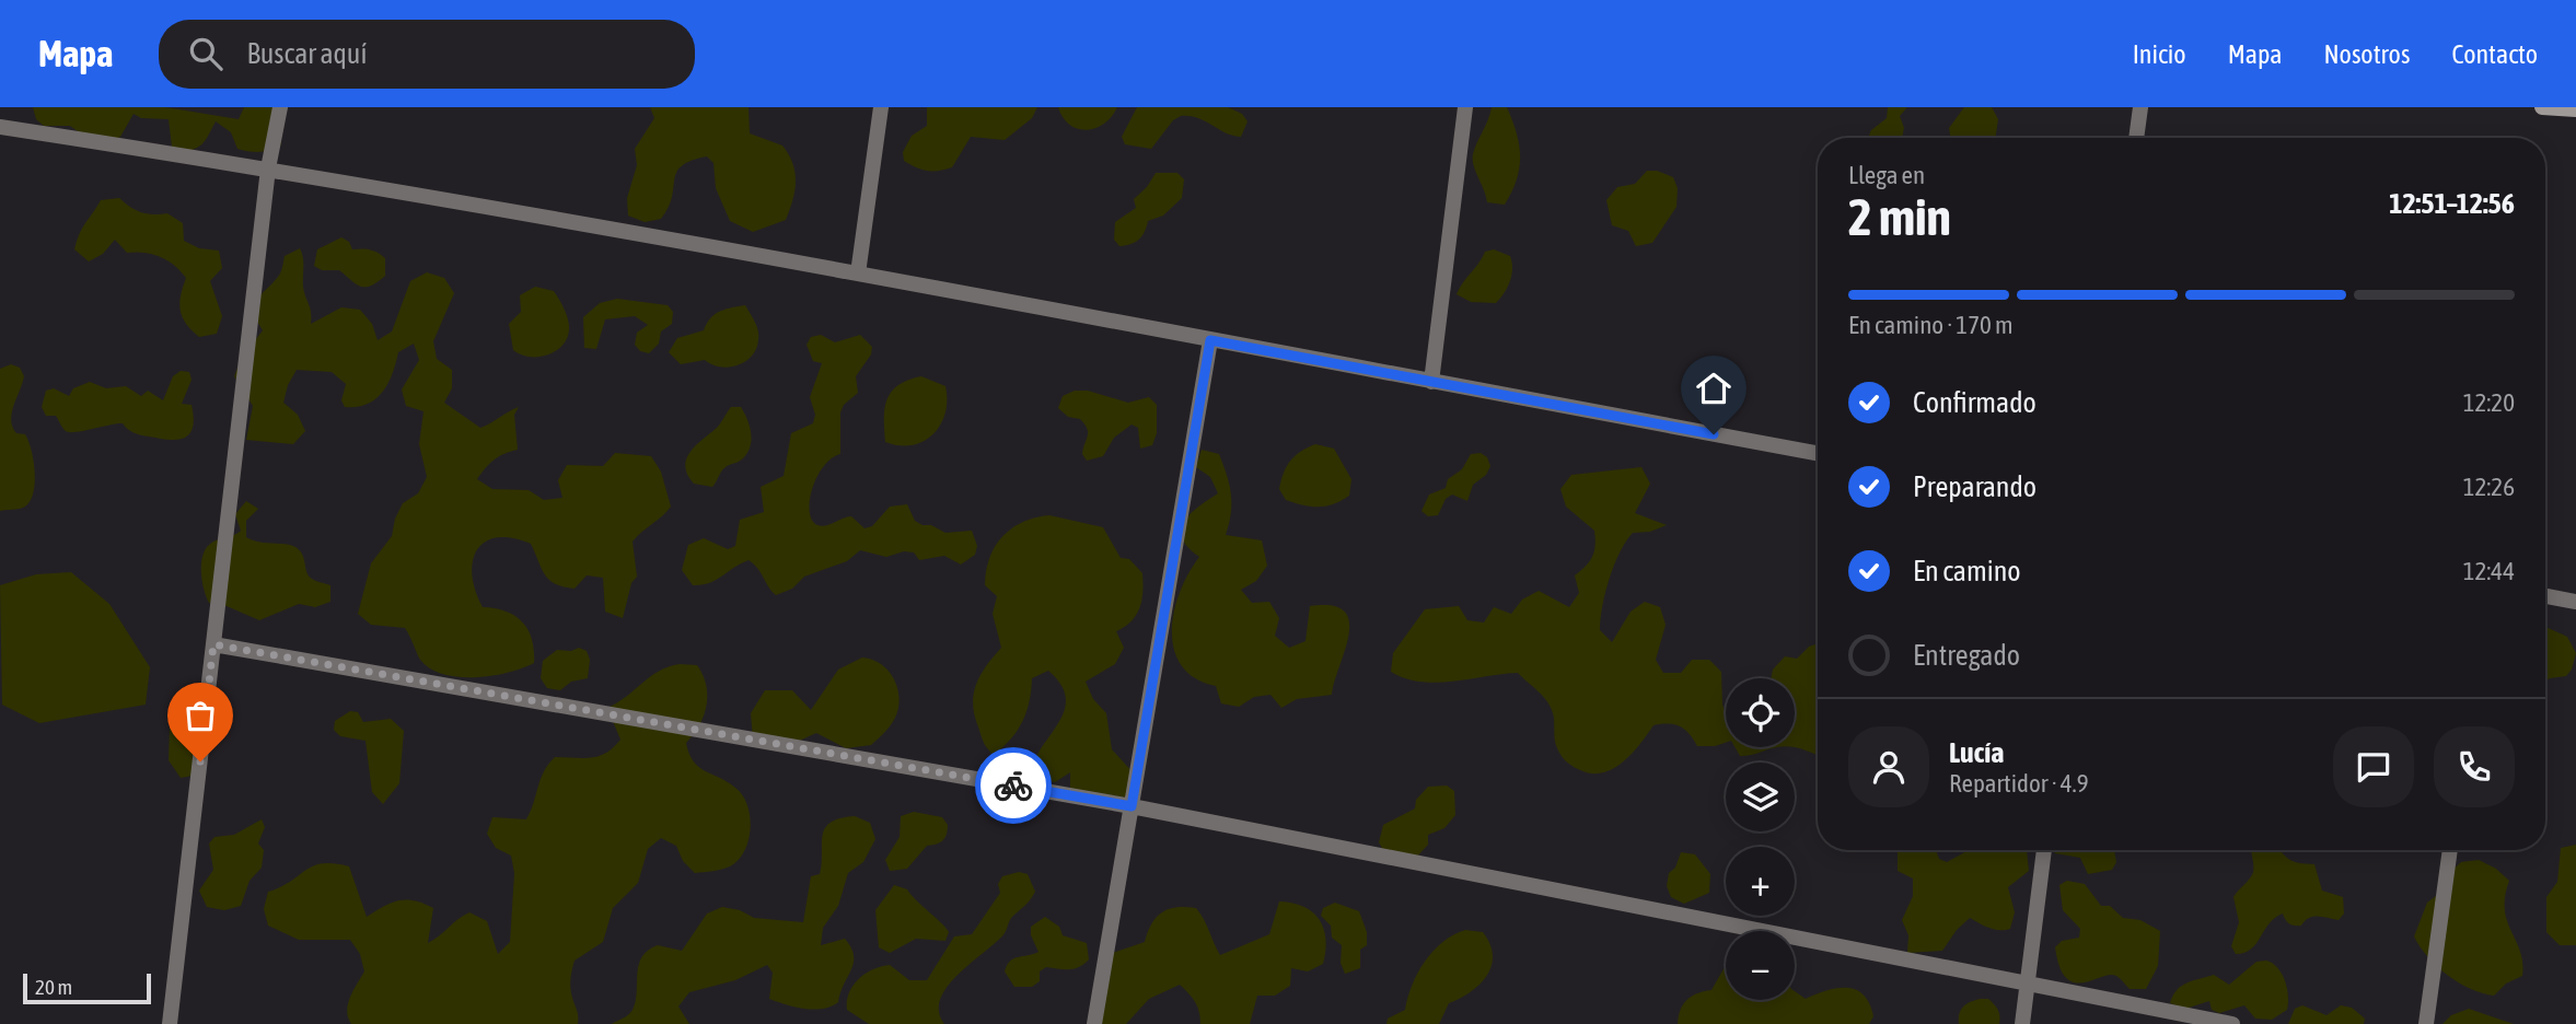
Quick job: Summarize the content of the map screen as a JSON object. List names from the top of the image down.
{
  "scale_bar": "20 m",
  "page": {
    "header": "Mapa",
    "search": "Buscar aquí",
    "nav": [
      "Inicio",
      "Mapa",
      "Nosotros",
      "Contacto"
    ],
    "heading": ["2 min", "Llega en", "12:51–12:56"],
    "panel": ["Lucía", "Repartidor · 4.9"],
    "bar": "En camino · 170 m",
    "list": [
      ["Confirmado", "12:20"],
      ["Preparando", "12:26"],
      ["En camino", "12:44"],
      "Entregado"
    ],
    "map_buttons": ["+", "−"],
    "scale": "20 m"
  }
}
